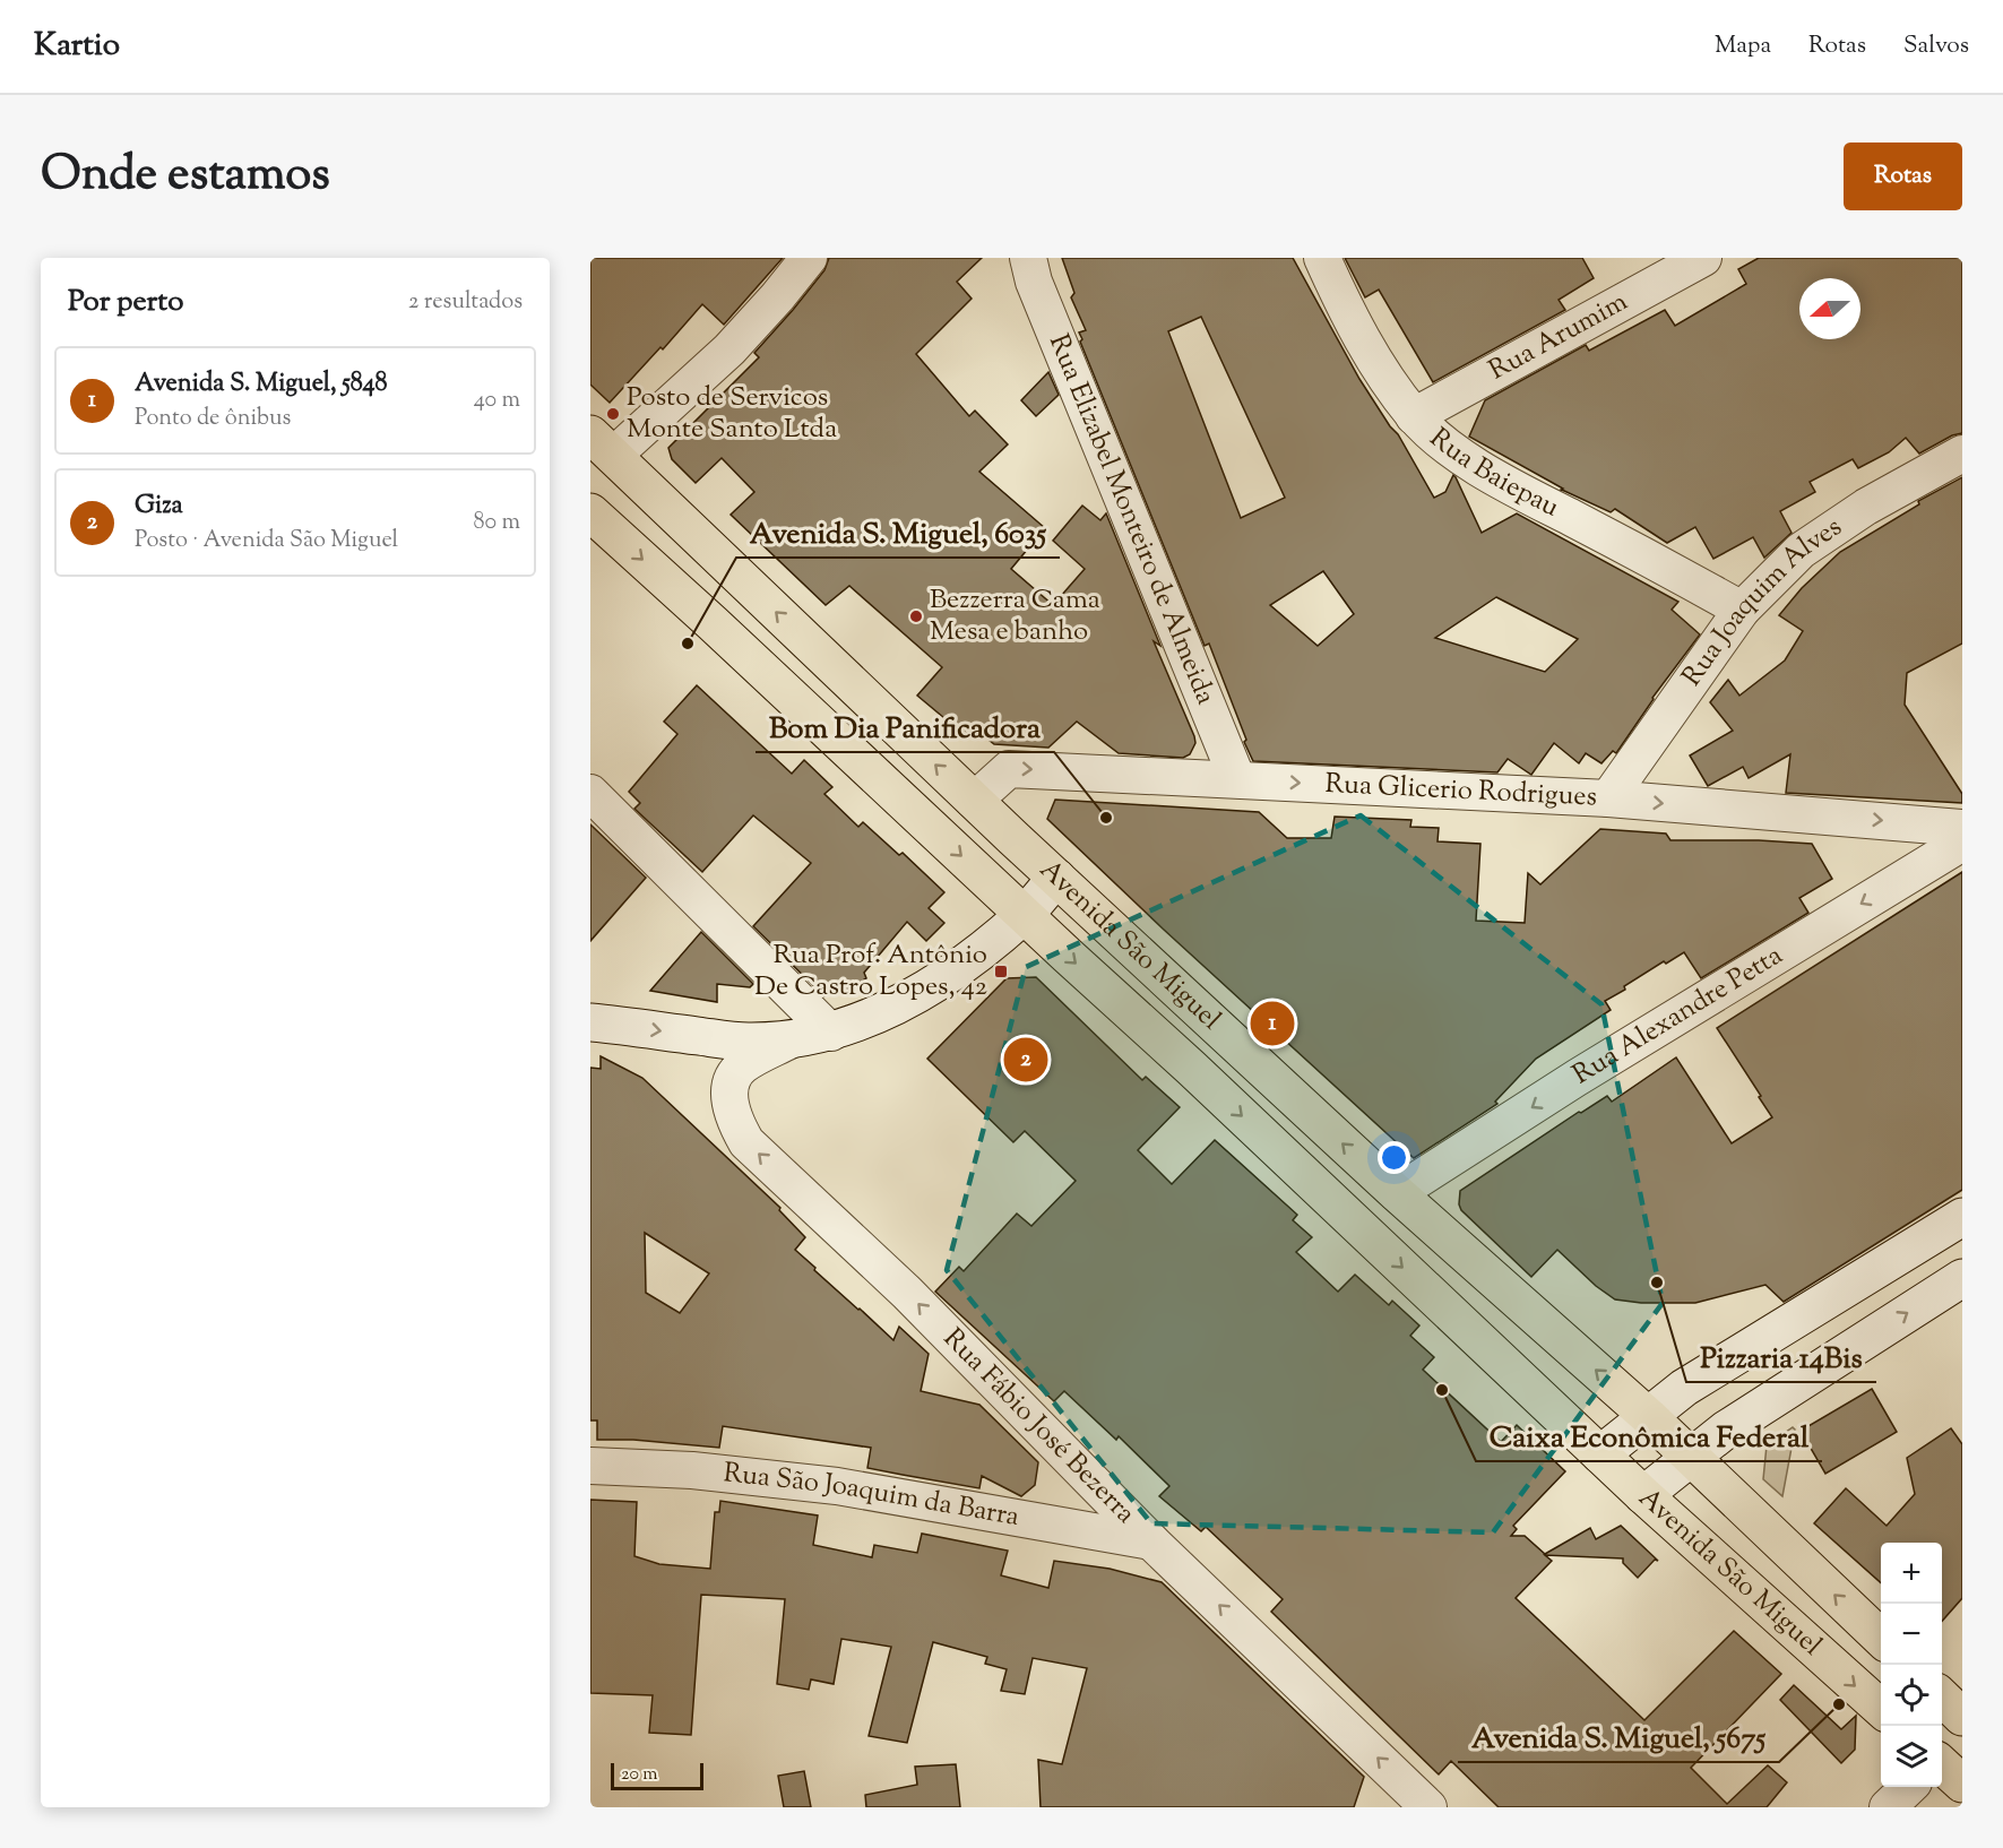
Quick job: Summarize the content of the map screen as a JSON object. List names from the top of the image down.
{
  "streets": {
    "main road": ["Avenida São Miguel"],
    "street": [
      "Rua Arumim",
      "Rua Baiepau",
      "Rua Elizabel Monteiro de Almeida",
      "Rua Joaquim Alves",
      "Rua Glicerio Rodrigues",
      "Rua Alexandre Petta",
      "Rua Fábio José Bezerra",
      "Rua São Joaquim da Barra"
    ]
  },
  "crossings": [
    ["Rua Arumim", "Rua Baiepau"],
    ["Rua Baiepau", "Rua Joaquim Alves"],
    ["Rua Elizabel Monteiro de Almeida", "Rua Glicerio Rodrigues"],
    ["Rua Joaquim Alves", "Rua Glicerio Rodrigues"],
    ["Rua Glicerio Rodrigues", "Avenida São Miguel"],
    ["Avenida São Miguel", "Rua Alexandre Petta"],
    ["Rua Fábio José Bezerra", "Rua São Joaquim da Barra"]
  ],
  "one_way": ["Rua Glicerio Rodrigues", "Rua Alexandre Petta", "Rua Fábio José Bezerra"],
  "places": {
    "other": [
      "Posto de Servicos Monte Santo Ltda",
      "Bezzerra Cama Mesa e banho",
      "Avenida S. Miguel, 6035",
      "Bom Dia Panificadora",
      "Pizzaria 14Bis",
      "Caixa Econômica Federal",
      "Avenida S. Miguel, 5675"
    ],
    "transit": ["Rua Prof. Antônio De Castro Lopes, 42"]
  },
  "scale_bar": "20 m",
  "north": "left",
  "page": {
    "header": "Kartio",
    "nav": ["Mapa", "Rotas", "Salvos"],
    "title": "Onde estamos",
    "buttons": "Rotas",
    "heading": ["Por perto", "2 resultados"],
    "list": [
      {
        "mark": "1",
        "name": "Avenida S. Miguel, 5848",
        "note": "Ponto de ônibus",
        "value": "40 m"
      },
      {
        "mark": "2",
        "name": "Giza",
        "note": "Posto · Avenida São Miguel",
        "value": "80 m"
      }
    ],
    "pins": ["1", "2"],
    "map_buttons": ["+", "−"],
    "scale": "20 m"
  }
}
